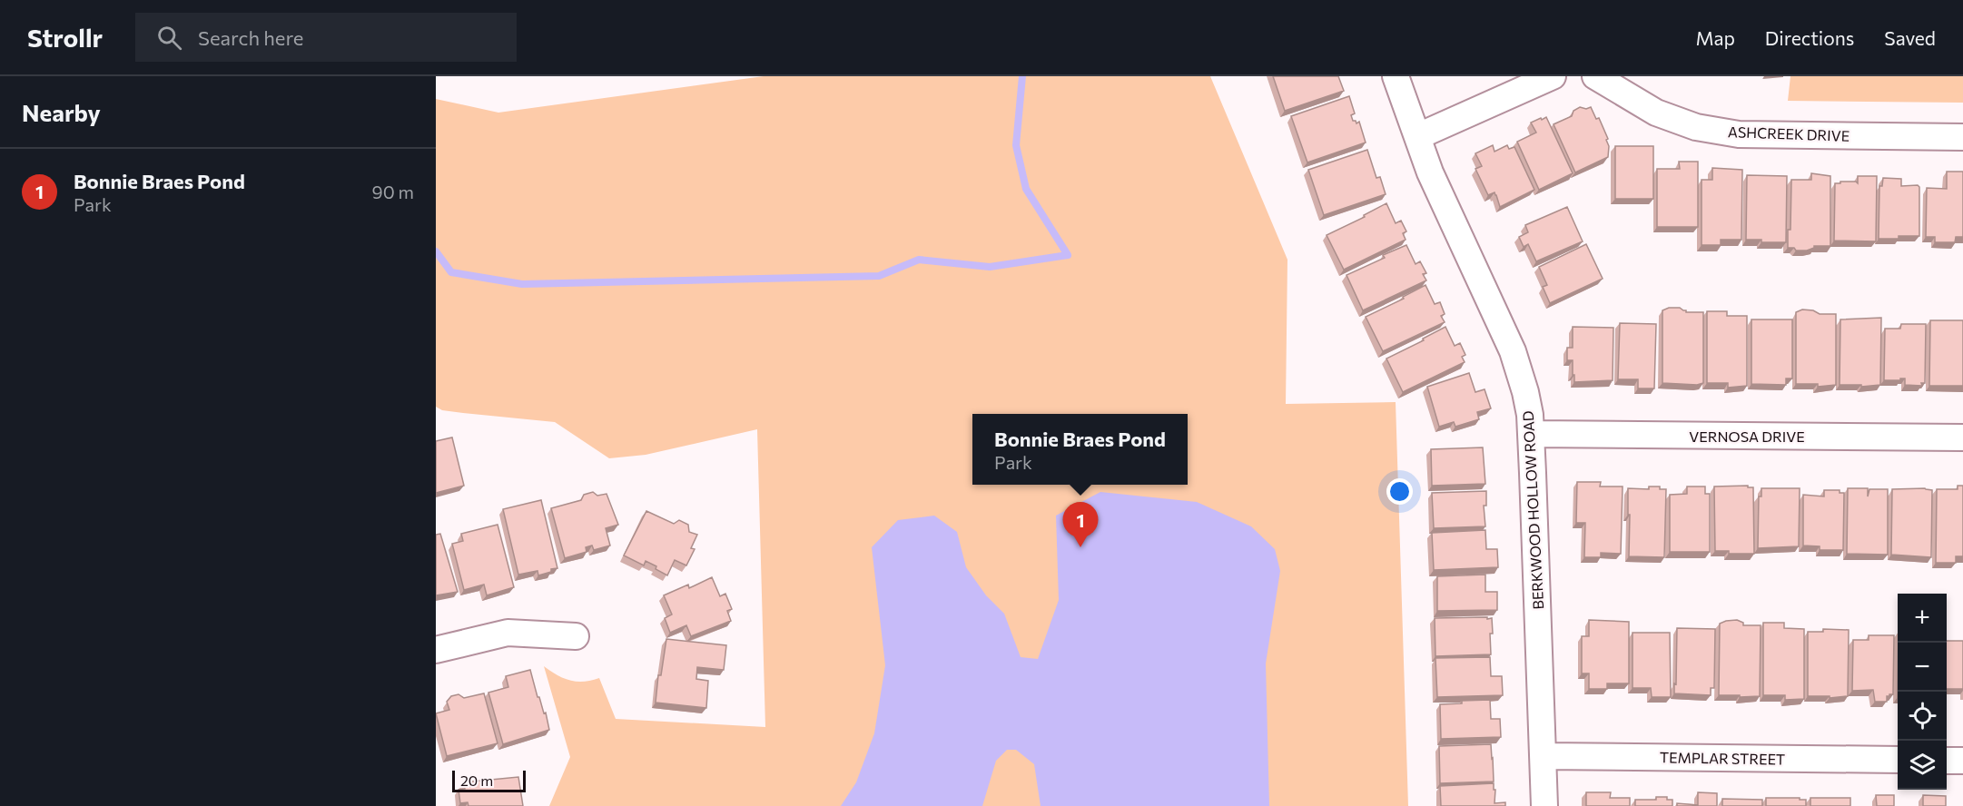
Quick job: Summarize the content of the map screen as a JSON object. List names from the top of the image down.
{
  "streets": {
    "street": [
      "ASHCREEK DRIVE",
      "VERNOSA DRIVE",
      "BERKWOOD HOLLOW ROAD",
      "TEMPLAR STREET"
    ]
  },
  "crossings": [
    ["VERNOSA DRIVE", "BERKWOOD HOLLOW ROAD"],
    ["BERKWOOD HOLLOW ROAD", "TEMPLAR STREET"]
  ],
  "scale_bar": "20 m",
  "page": {
    "header": "Strollr",
    "search": "Search here",
    "nav": ["Map", "Directions", "Saved"],
    "heading": "Nearby",
    "list": [
      {
        "mark": "1",
        "name": "Bonnie Braes Pond",
        "note": "Park",
        "value": "90 m"
      }
    ],
    "popup": ["Bonnie Braes Pond", "Park"],
    "pins": "1",
    "map_buttons": ["+", "−"],
    "scale": "20 m"
  }
}
